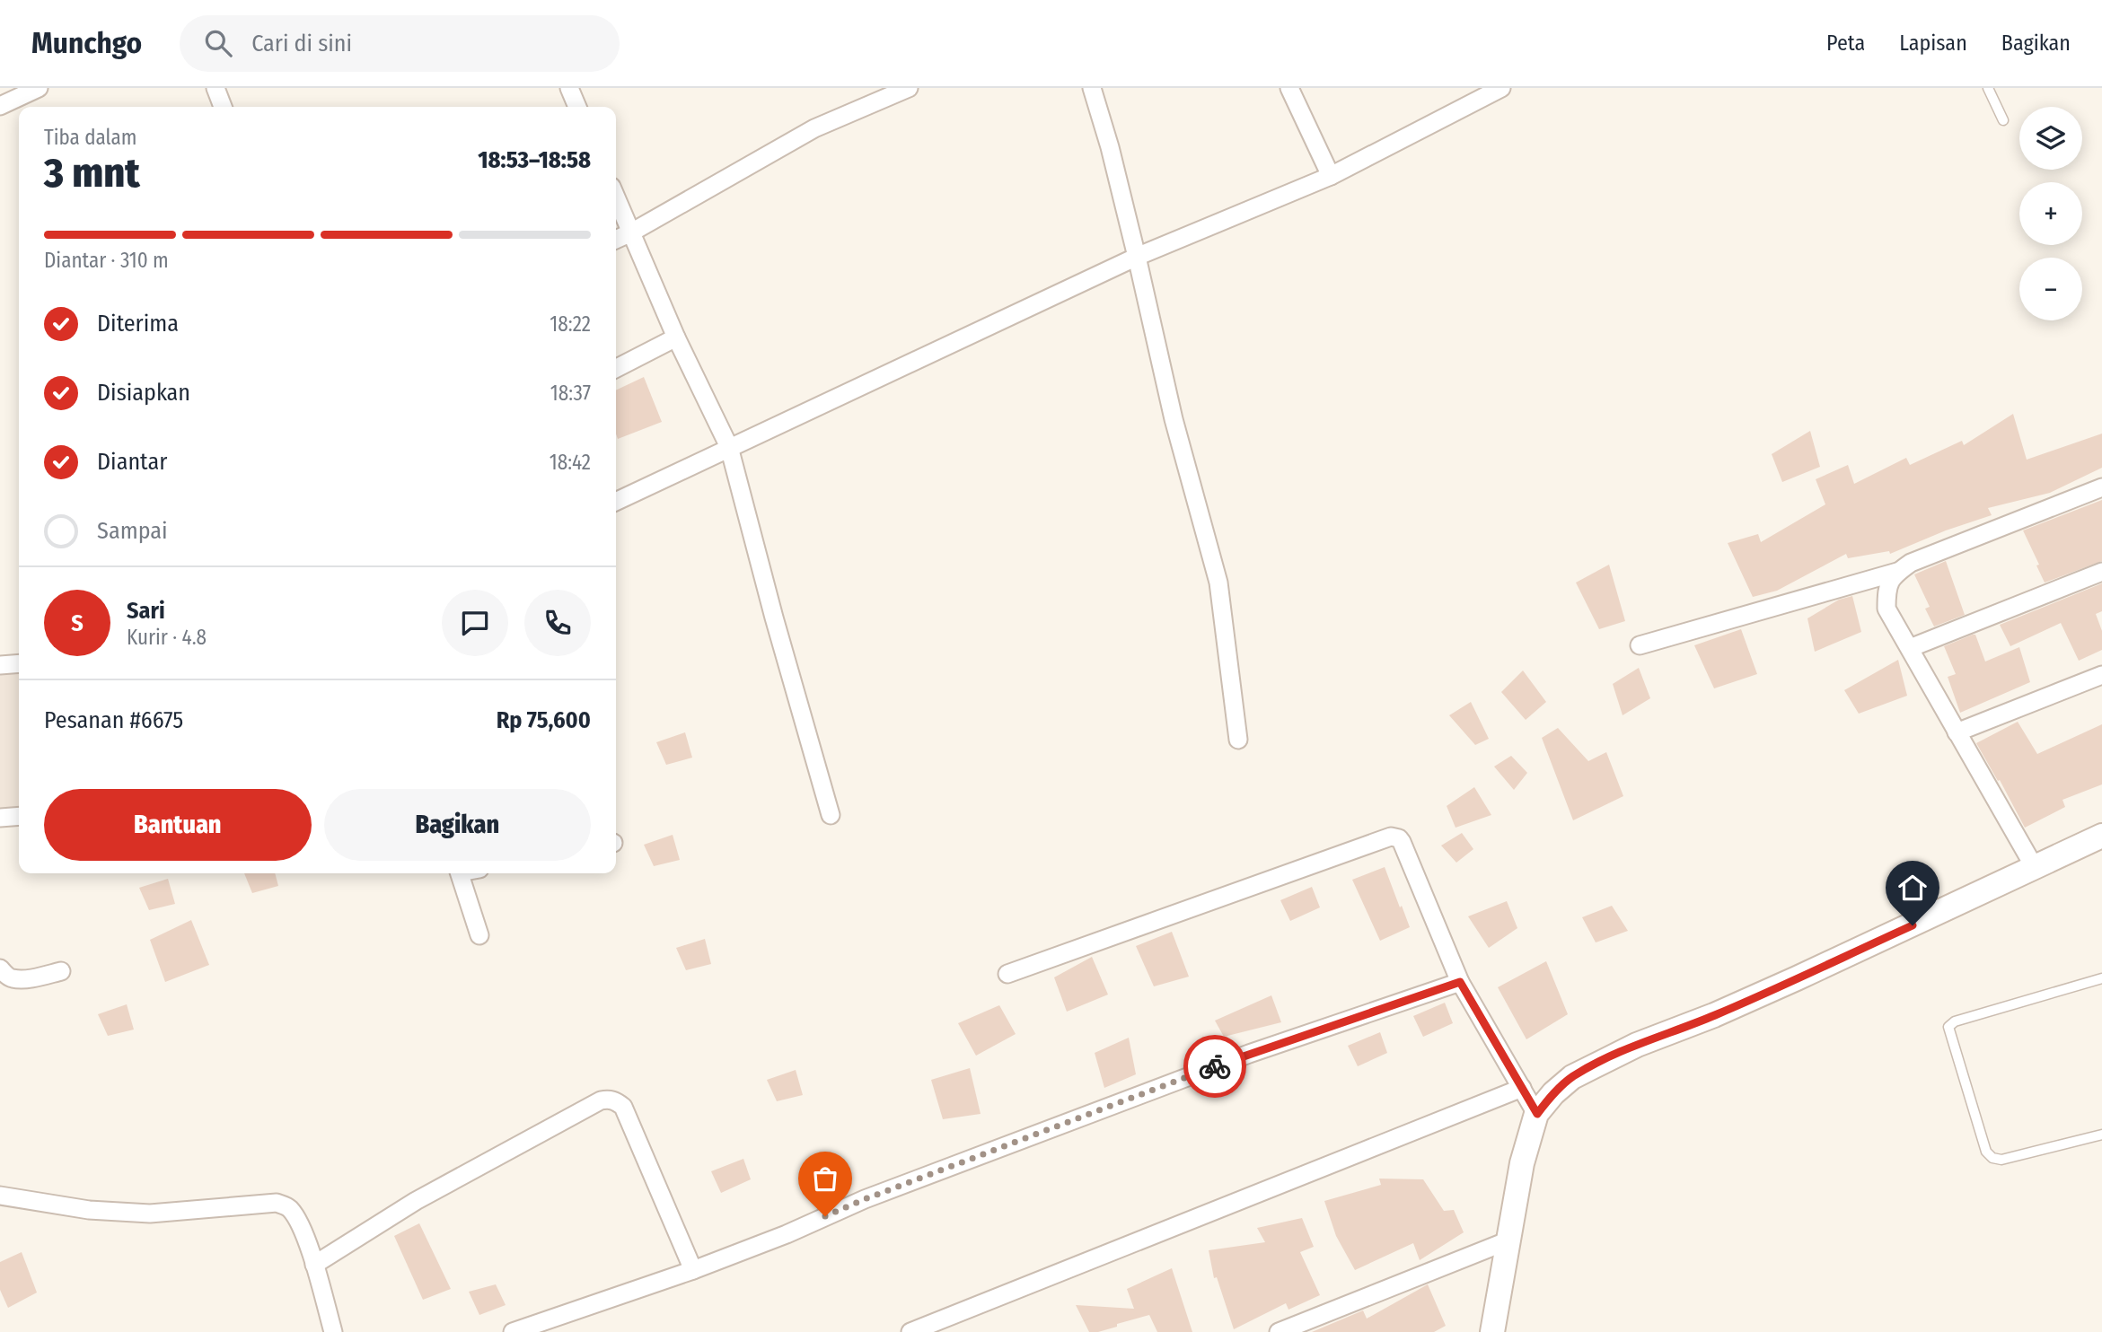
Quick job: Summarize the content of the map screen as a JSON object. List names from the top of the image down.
{
  "page": {
    "header": "Munchgo",
    "search": "Cari di sini",
    "nav": ["Peta", "Lapisan", "Bagikan"],
    "map_buttons": ["+", "−"],
    "heading": ["3 mnt", "Tiba dalam", "18:53–18:58"],
    "panel": [
      "Sari",
      "Kurir · 4.8",
      "Pesanan #6675",
      "Rp 75,600"
    ],
    "bar": "Diantar · 310 m",
    "list": [
      ["Diterima", "18:22"],
      ["Disiapkan", "18:37"],
      ["Diantar", "18:42"],
      "Sampai"
    ],
    "round": "S",
    "buttons": ["Bantuan", "Bagikan"]
  }
}
